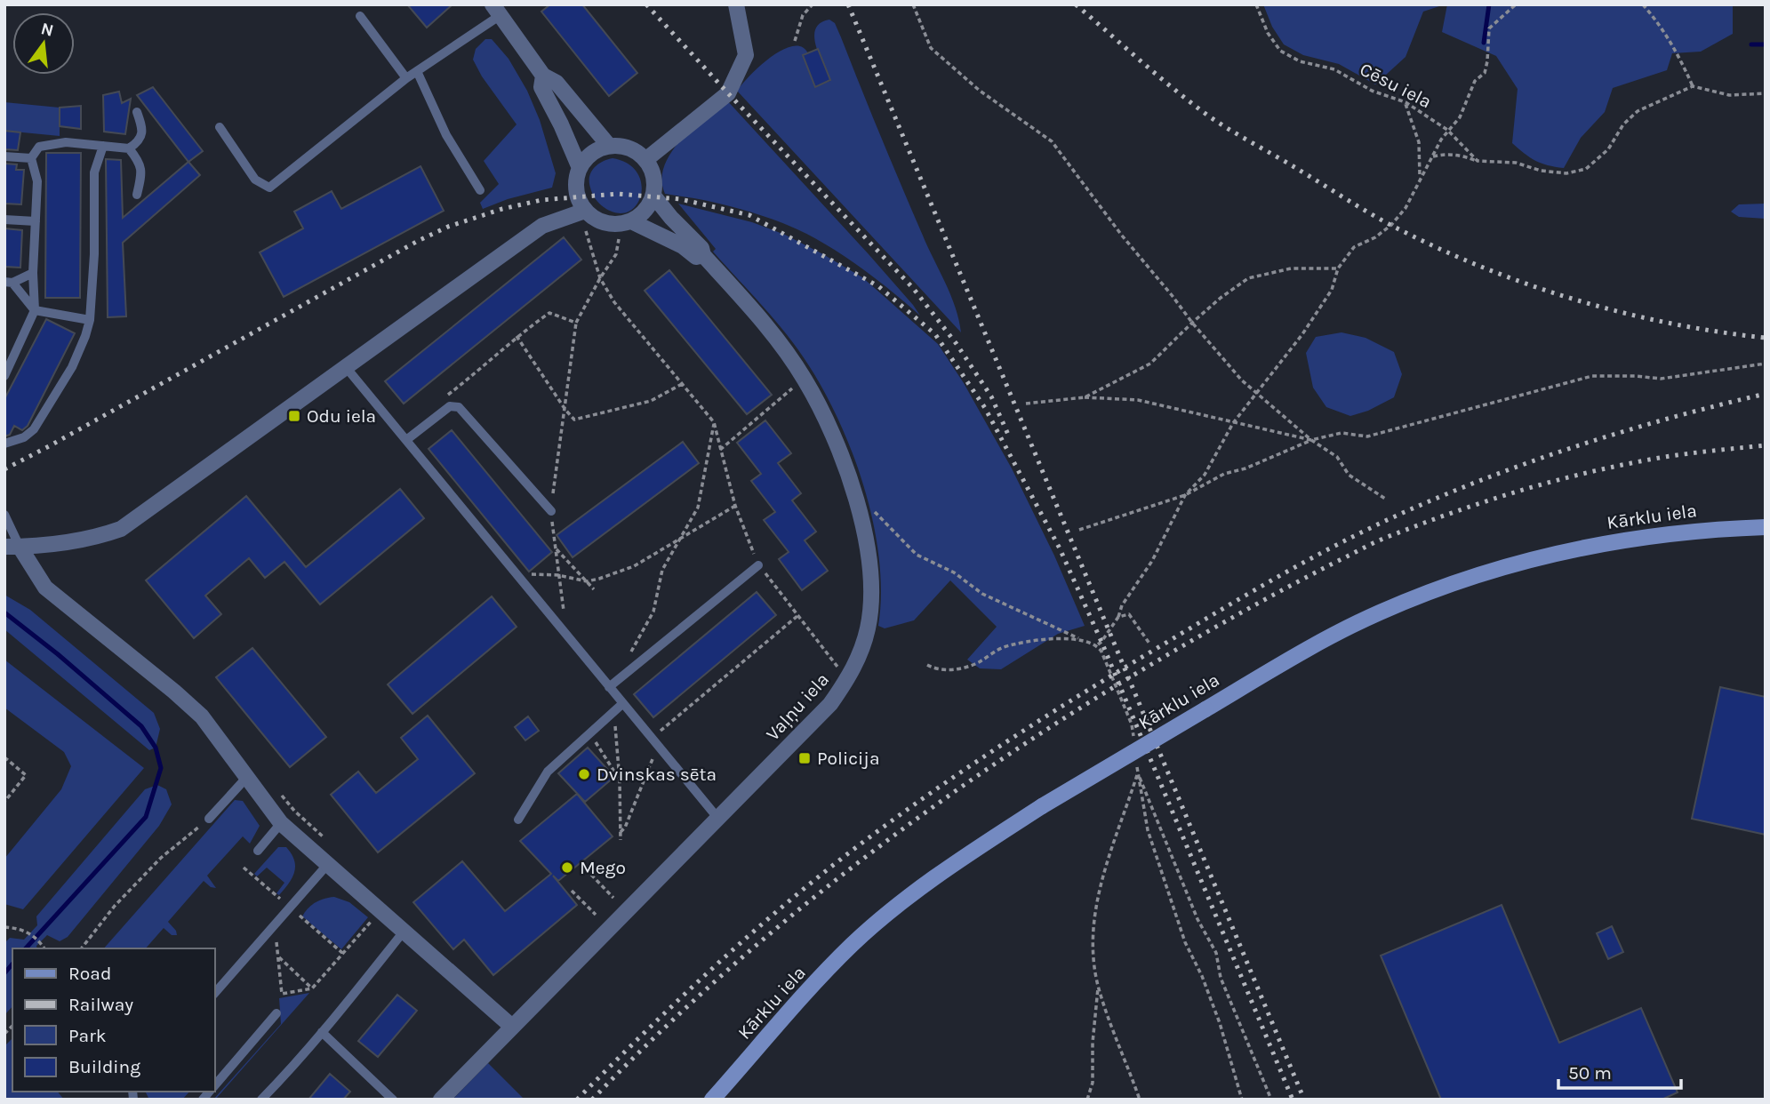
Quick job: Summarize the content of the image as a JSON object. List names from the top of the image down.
{
  "streets": {
    "street": ["Kārklu iela", "Vaļņu iela"],
    "path": ["Cēsu iela"]
  },
  "places": {
    "transit": ["Odu iela", "Policija"],
    "other": ["Dvinskas sēta", "Mego"]
  },
  "legend": [
    "Road",
    "Railway",
    "Park",
    "Building"
  ],
  "scale_bar": "50 m",
  "north": "top"
}
